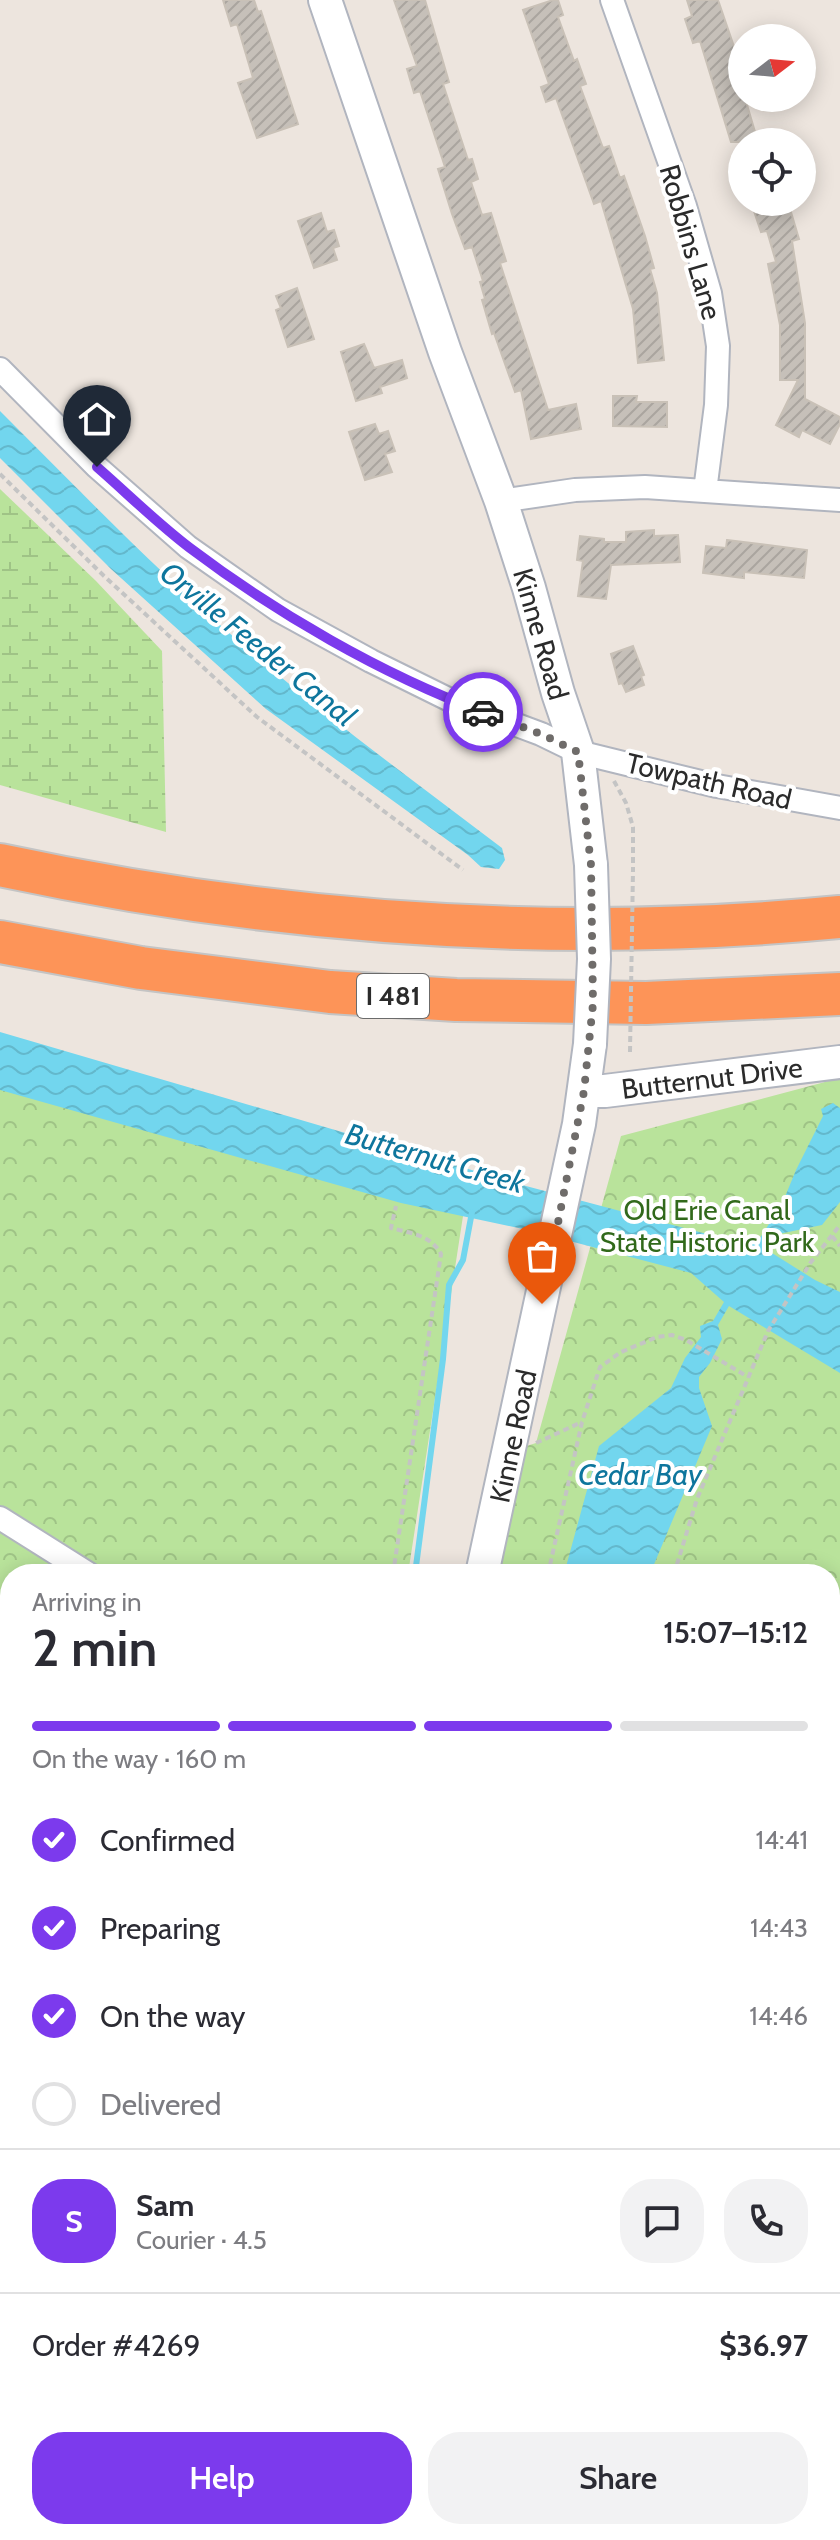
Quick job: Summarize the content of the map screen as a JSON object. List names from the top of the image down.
{
  "streets": {
    "highway": ["I 481"],
    "street": [
      "Robbins Lane",
      "Kinne Road",
      "Towpath Road",
      "Butternut Drive"
    ]
  },
  "crossings": [
    ["Kinne Road", "Towpath Road"],
    ["Kinne Road", "Butternut Drive"]
  ],
  "water": ["Orville Feeder Canal", "Butternut Creek", "Cedar Bay"],
  "parks": ["Old Erie Canal State Historic Park"],
  "north": "right",
  "page": {
    "heading": ["2 min", "Arriving in", "15:07–15:12"],
    "panel": [
      "Sam",
      "Courier · 4.5",
      "Order #4269",
      "$36.97"
    ],
    "bar": "On the way · 160 m",
    "list": [
      ["Confirmed", "14:41"],
      ["Preparing", "14:43"],
      ["On the way", "14:46"],
      "Delivered"
    ],
    "round": "S",
    "buttons": ["Help", "Share"]
  }
}
